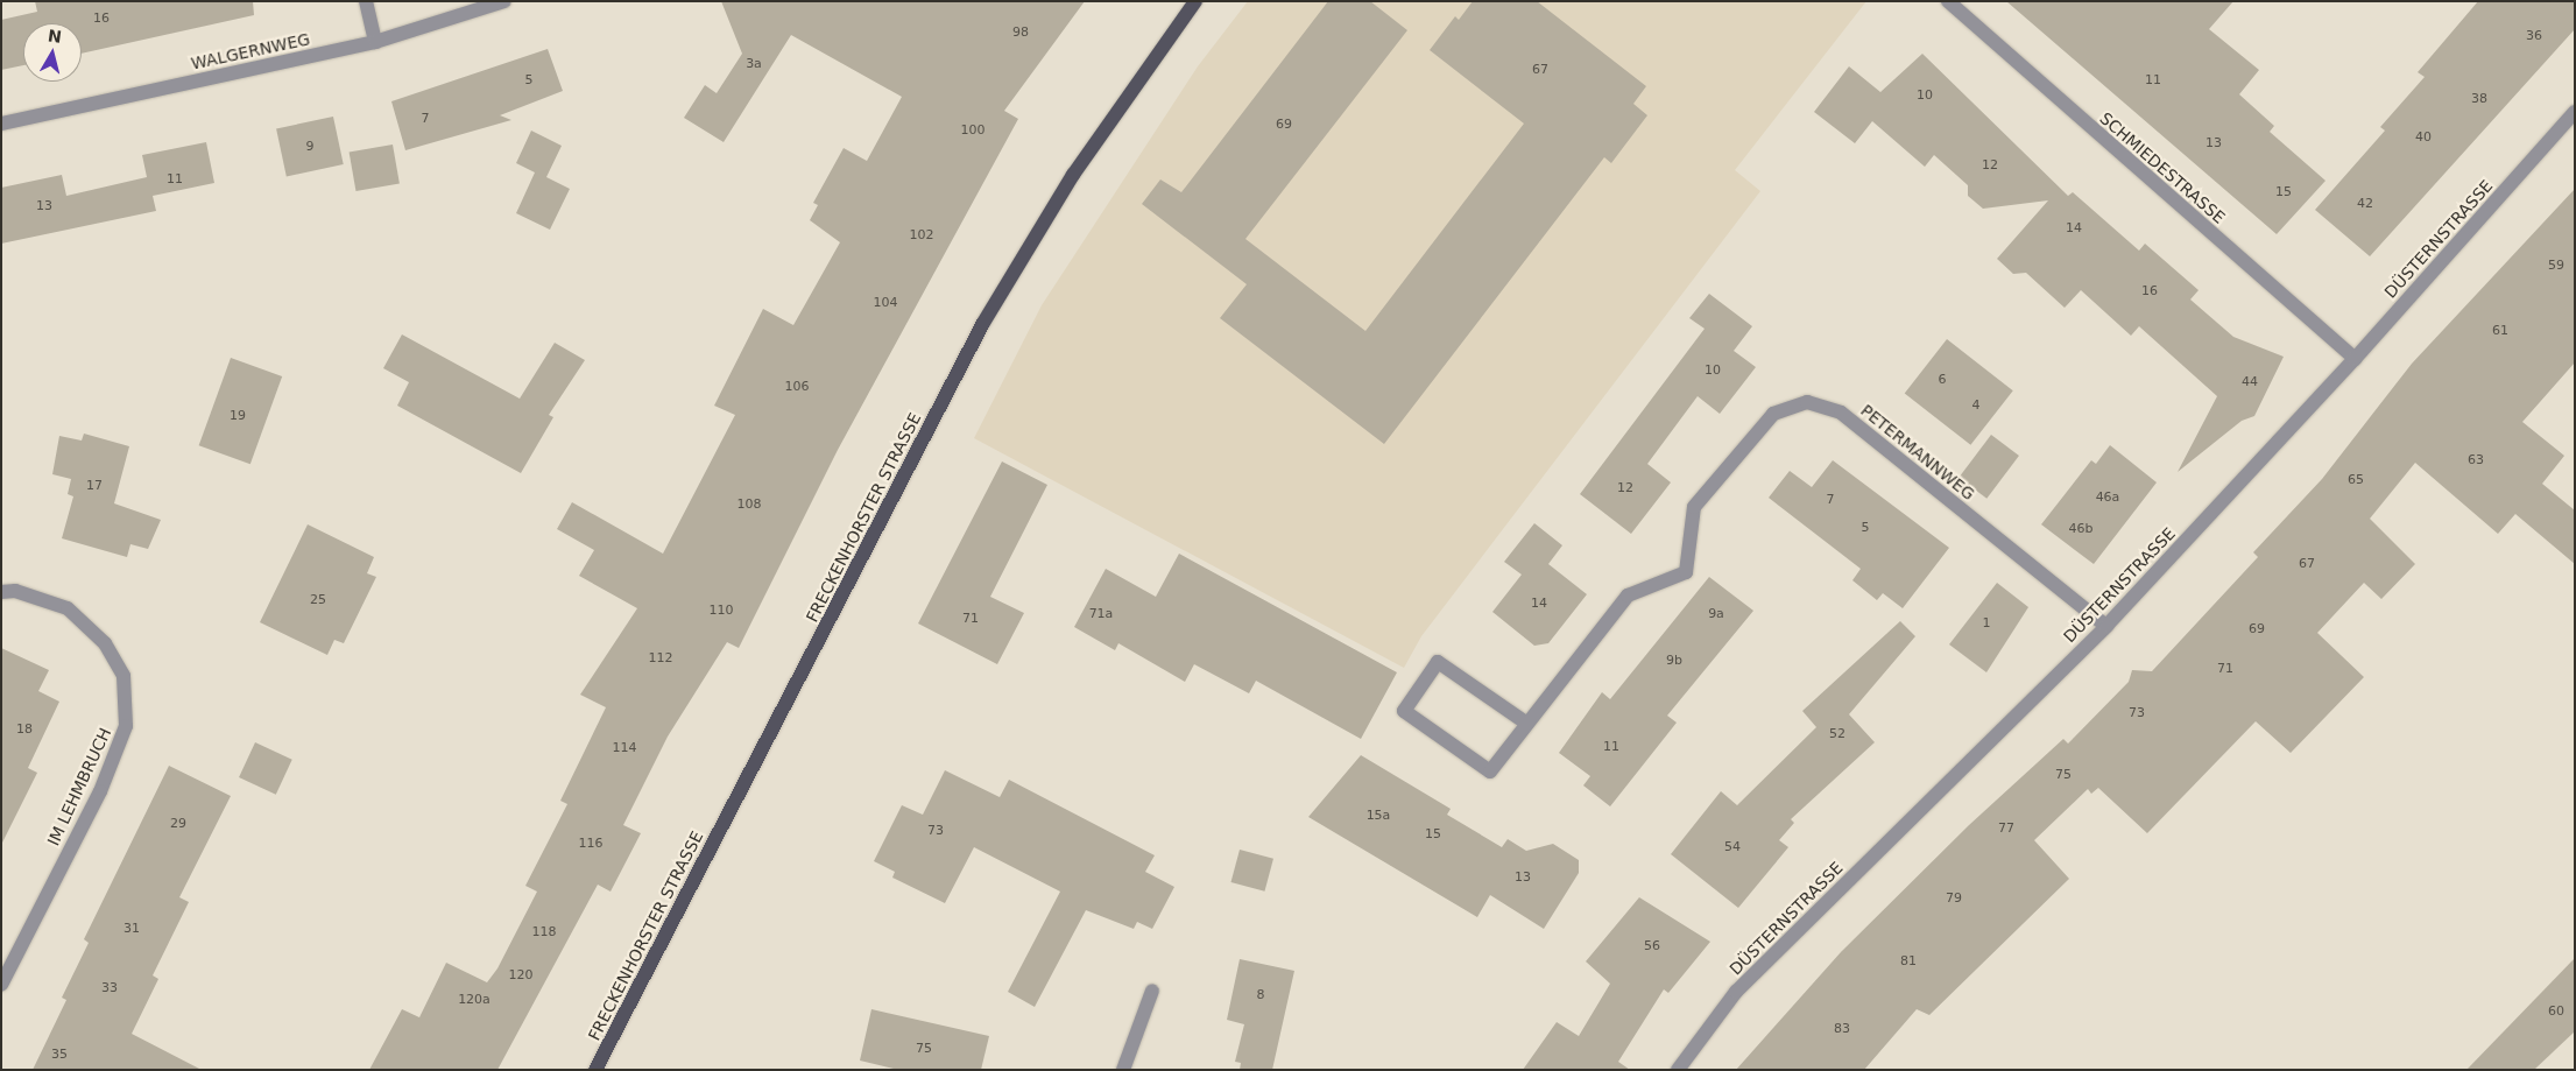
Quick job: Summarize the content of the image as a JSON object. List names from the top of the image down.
{
  "streets": {
    "main road": ["FRECKENHORSTER STRASSE"],
    "street": [
      "WALGERNWEG",
      "SCHMIEDESTRASSE",
      "DÜSTERNSTRASSE",
      "PETERMANNWEG",
      "IM LEHMBRUCH"
    ]
  },
  "crossings": [
    ["SCHMIEDESTRASSE", "DÜSTERNSTRASSE"],
    ["DÜSTERNSTRASSE", "PETERMANNWEG"]
  ],
  "house_numbers": [
    "16",
    "98",
    "36",
    "3a",
    "67",
    "5",
    "11",
    "10",
    "38",
    "7",
    "69",
    "100",
    "40",
    "13",
    "9",
    "12",
    "11",
    "15",
    "42",
    "13",
    "14",
    "102",
    "59",
    "16",
    "104",
    "61",
    "10",
    "6",
    "44",
    "106",
    "4",
    "19",
    "63",
    "65",
    "17",
    "12",
    "46a",
    "7",
    "108",
    "5",
    "46b",
    "67",
    "25",
    "14",
    "110",
    "71a",
    "9a",
    "71",
    "1",
    "69",
    "112",
    "9b",
    "71",
    "73",
    "18",
    "52",
    "11",
    "114",
    "75",
    "15a",
    "29",
    "77",
    "73",
    "15",
    "116",
    "54",
    "13",
    "79",
    "31",
    "118",
    "56",
    "81",
    "120",
    "33",
    "8",
    "120a",
    "60",
    "83",
    "75",
    "35"
  ],
  "north": "top"
}
